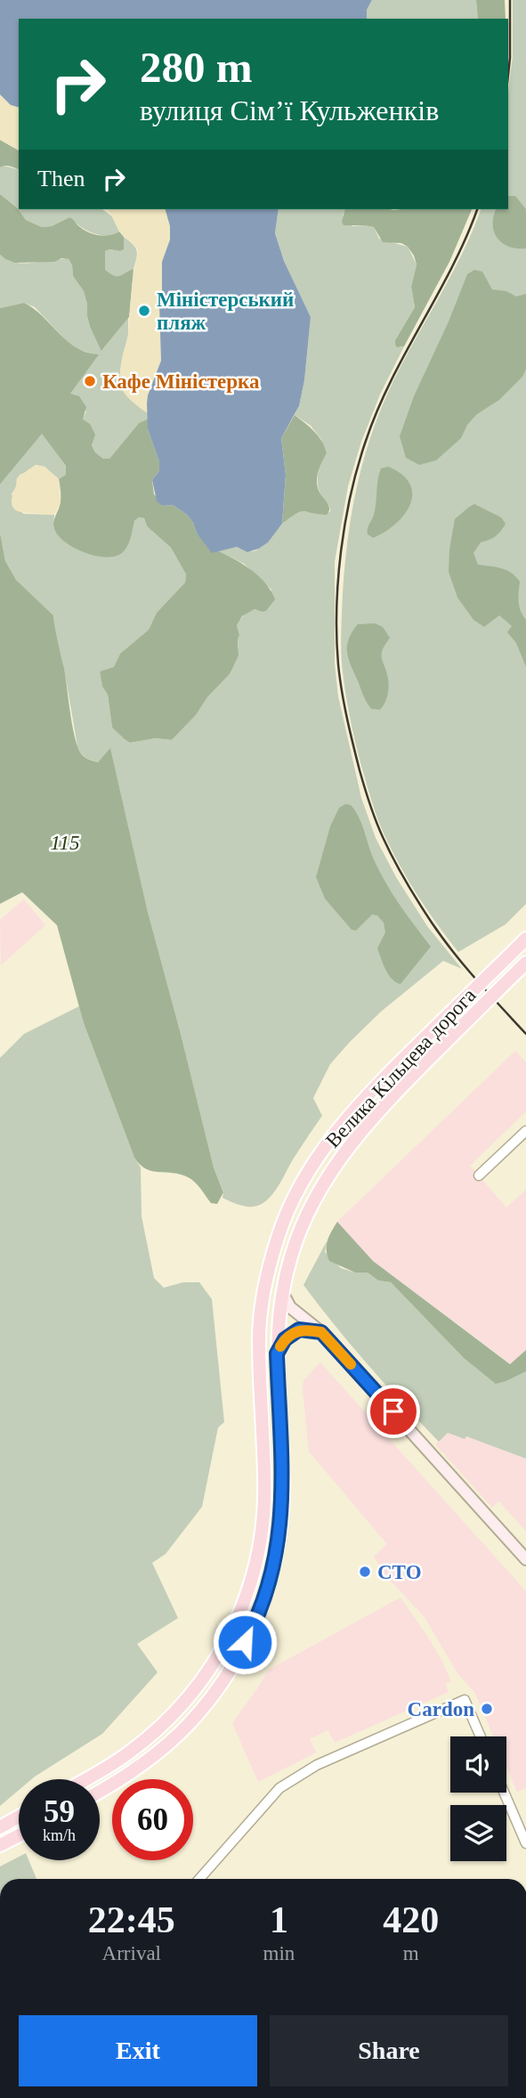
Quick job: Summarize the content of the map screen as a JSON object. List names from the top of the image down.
{
  "streets": {
    "main road": ["Велика Кільцева дорога"]
  },
  "parks": ["115"],
  "places": [
    "Міністерський пляж",
    "Кафе Міністерка",
    "СТО",
    "Cardon"
  ],
  "page": {
    "turn": ["280 m", "вулиця Сімʼї Кульженків"],
    "then": "Then",
    "speed": "59 km/h",
    "limit": "60",
    "eta": [
      "22:45",
      "Arrival",
      "1",
      "min",
      "420",
      "m"
    ],
    "buttons": ["Exit", "Share"]
  }
}
